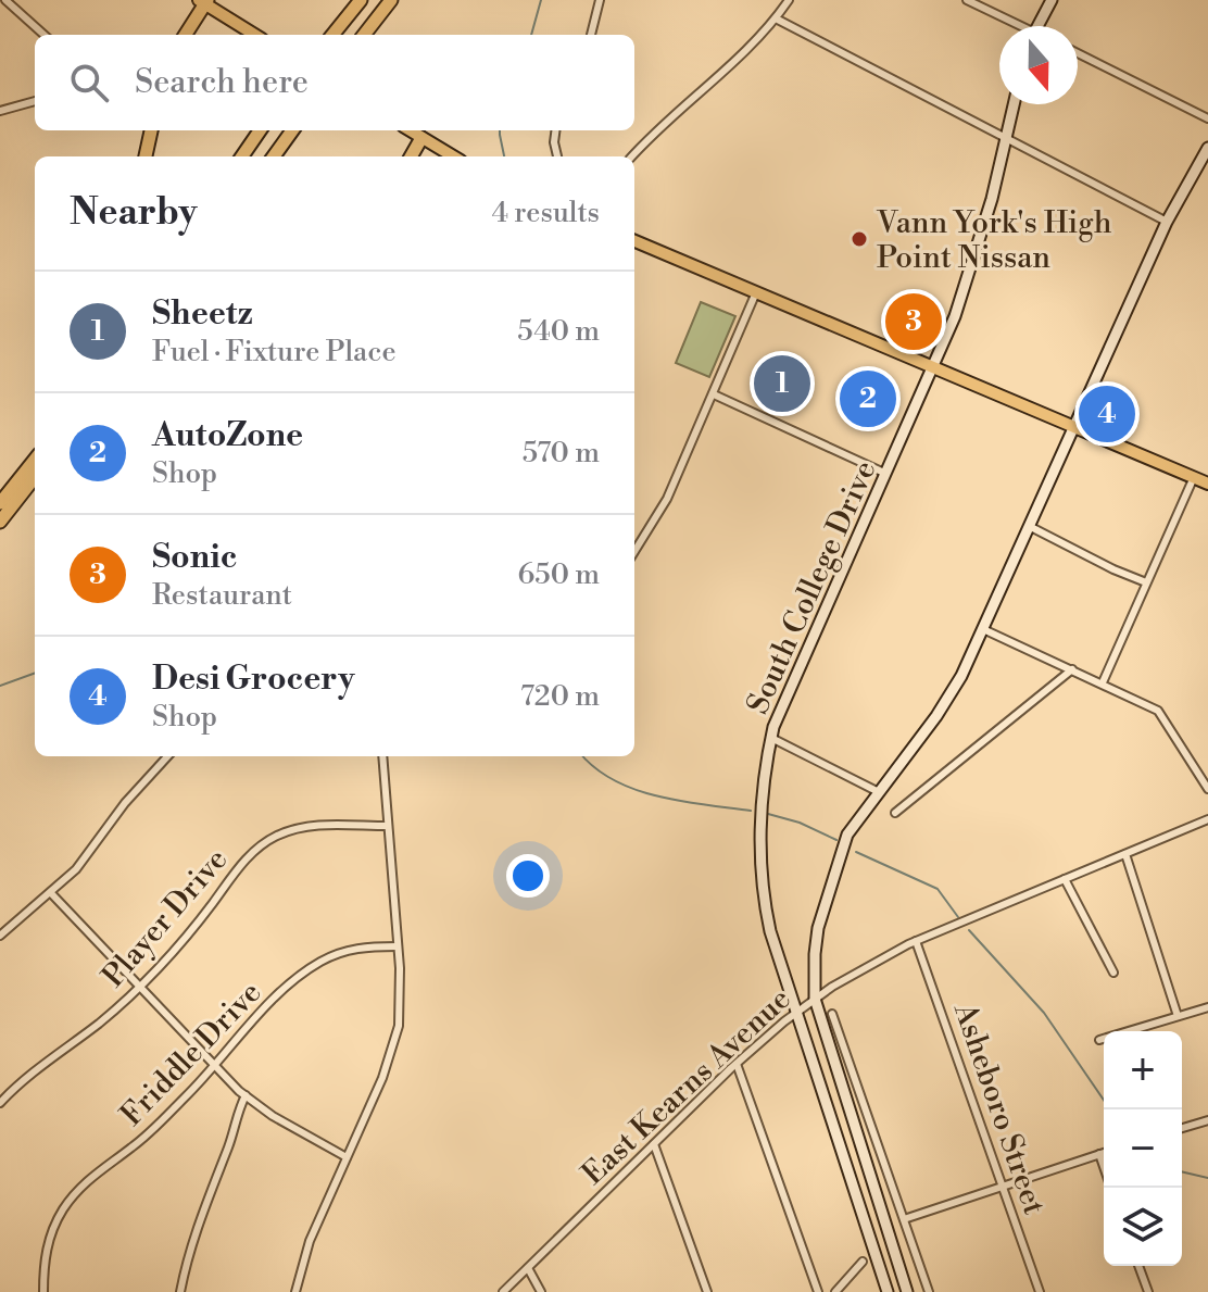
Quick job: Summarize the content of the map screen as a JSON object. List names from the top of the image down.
{
  "streets": {
    "main road": ["South College Drive"],
    "street": [
      "Player Drive",
      "Friddle Drive",
      "East Kearns Avenue",
      "Asheboro Street"
    ]
  },
  "crossings": [
    ["South College Drive", "East Kearns Avenue"],
    ["East Kearns Avenue", "Asheboro Street"]
  ],
  "places": ["Vann York's High Point Nissan"],
  "north": "bottom",
  "page": {
    "search": "Search here",
    "heading": ["Nearby", "4 results"],
    "list": [
      {
        "mark": "1",
        "name": "Sheetz",
        "note": "Fuel · Fixture Place",
        "value": "540 m"
      },
      {
        "mark": "2",
        "name": "AutoZone",
        "note": "Shop",
        "value": "570 m"
      },
      {
        "mark": "3",
        "name": "Sonic",
        "note": "Restaurant",
        "value": "650 m"
      },
      {
        "mark": "4",
        "name": "Desi Grocery",
        "note": "Shop",
        "value": "720 m"
      }
    ],
    "pins": [
      "3",
      "1",
      "2",
      "4"
    ],
    "map_buttons": ["+", "−"]
  }
}
